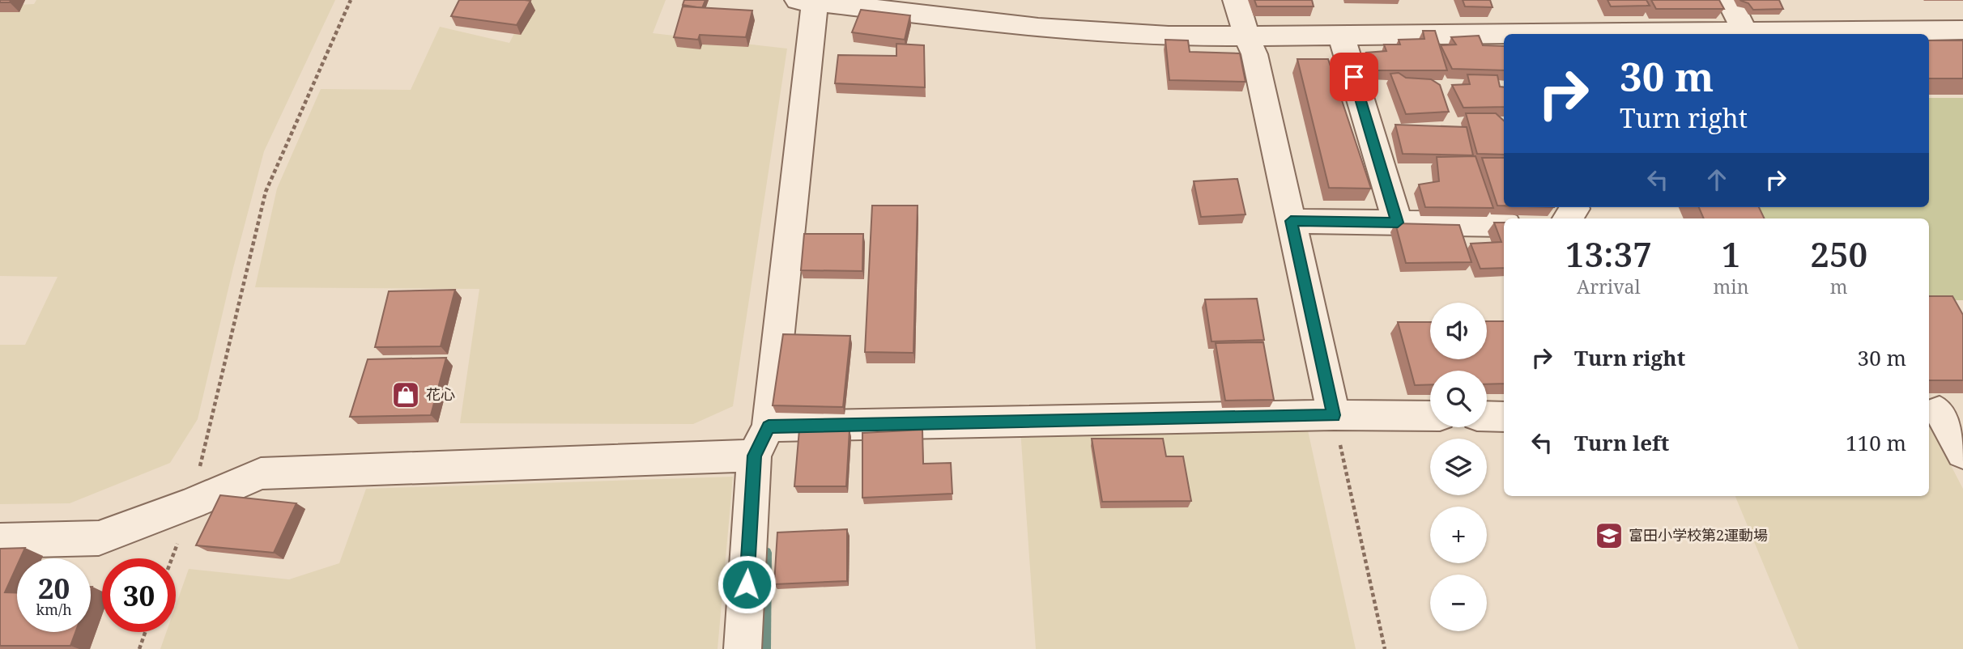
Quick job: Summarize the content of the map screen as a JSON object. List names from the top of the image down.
{
  "places": {
    "shop": ["花心"],
    "school or university": ["富田小学校第2運動場"]
  },
  "page": {
    "turn": ["30 m", "Turn right"],
    "eta": [
      "13:37",
      "Arrival",
      "1",
      "min",
      "250",
      "m"
    ],
    "map_buttons": ["+", "−"],
    "list": [
      {
        "name": "Turn right",
        "value": "30 m"
      },
      {
        "name": "Turn left",
        "value": "110 m"
      }
    ],
    "speed": "20 km/h",
    "limit": "30"
  }
}
